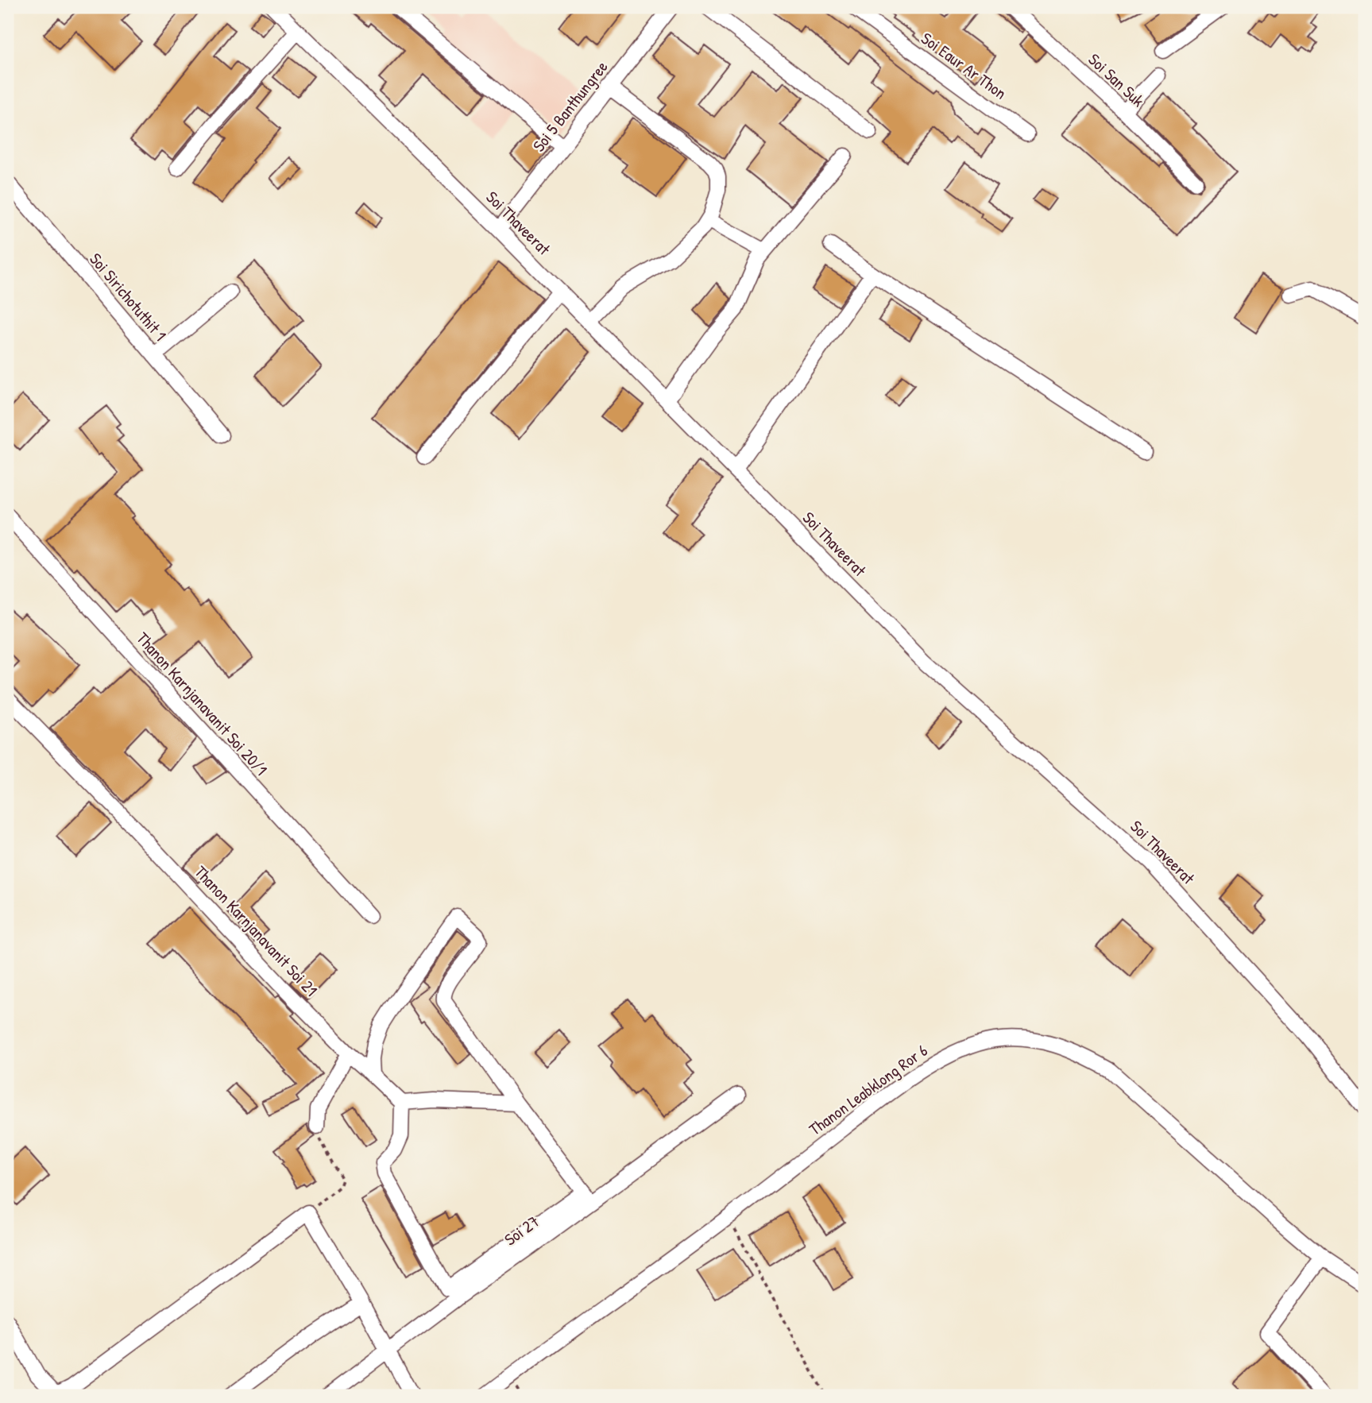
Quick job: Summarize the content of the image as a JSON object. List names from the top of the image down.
{
  "streets": {
    "street": [
      "Soi Eaur Ar Thon",
      "Soi San Suk",
      "Soi 5 Banthungree",
      "Soi Thaveerat",
      "Soi Sirichotuthit 1",
      "Thanon Karnjanavanit Soi 20/1",
      "Thanon Karnjanavanit Soi 21",
      "Thanon Leabklong Ror 6",
      "Soi 27"
    ]
  },
  "crossings": [
    ["Soi 5 Banthungree", "Soi Thaveerat"]
  ]
}
